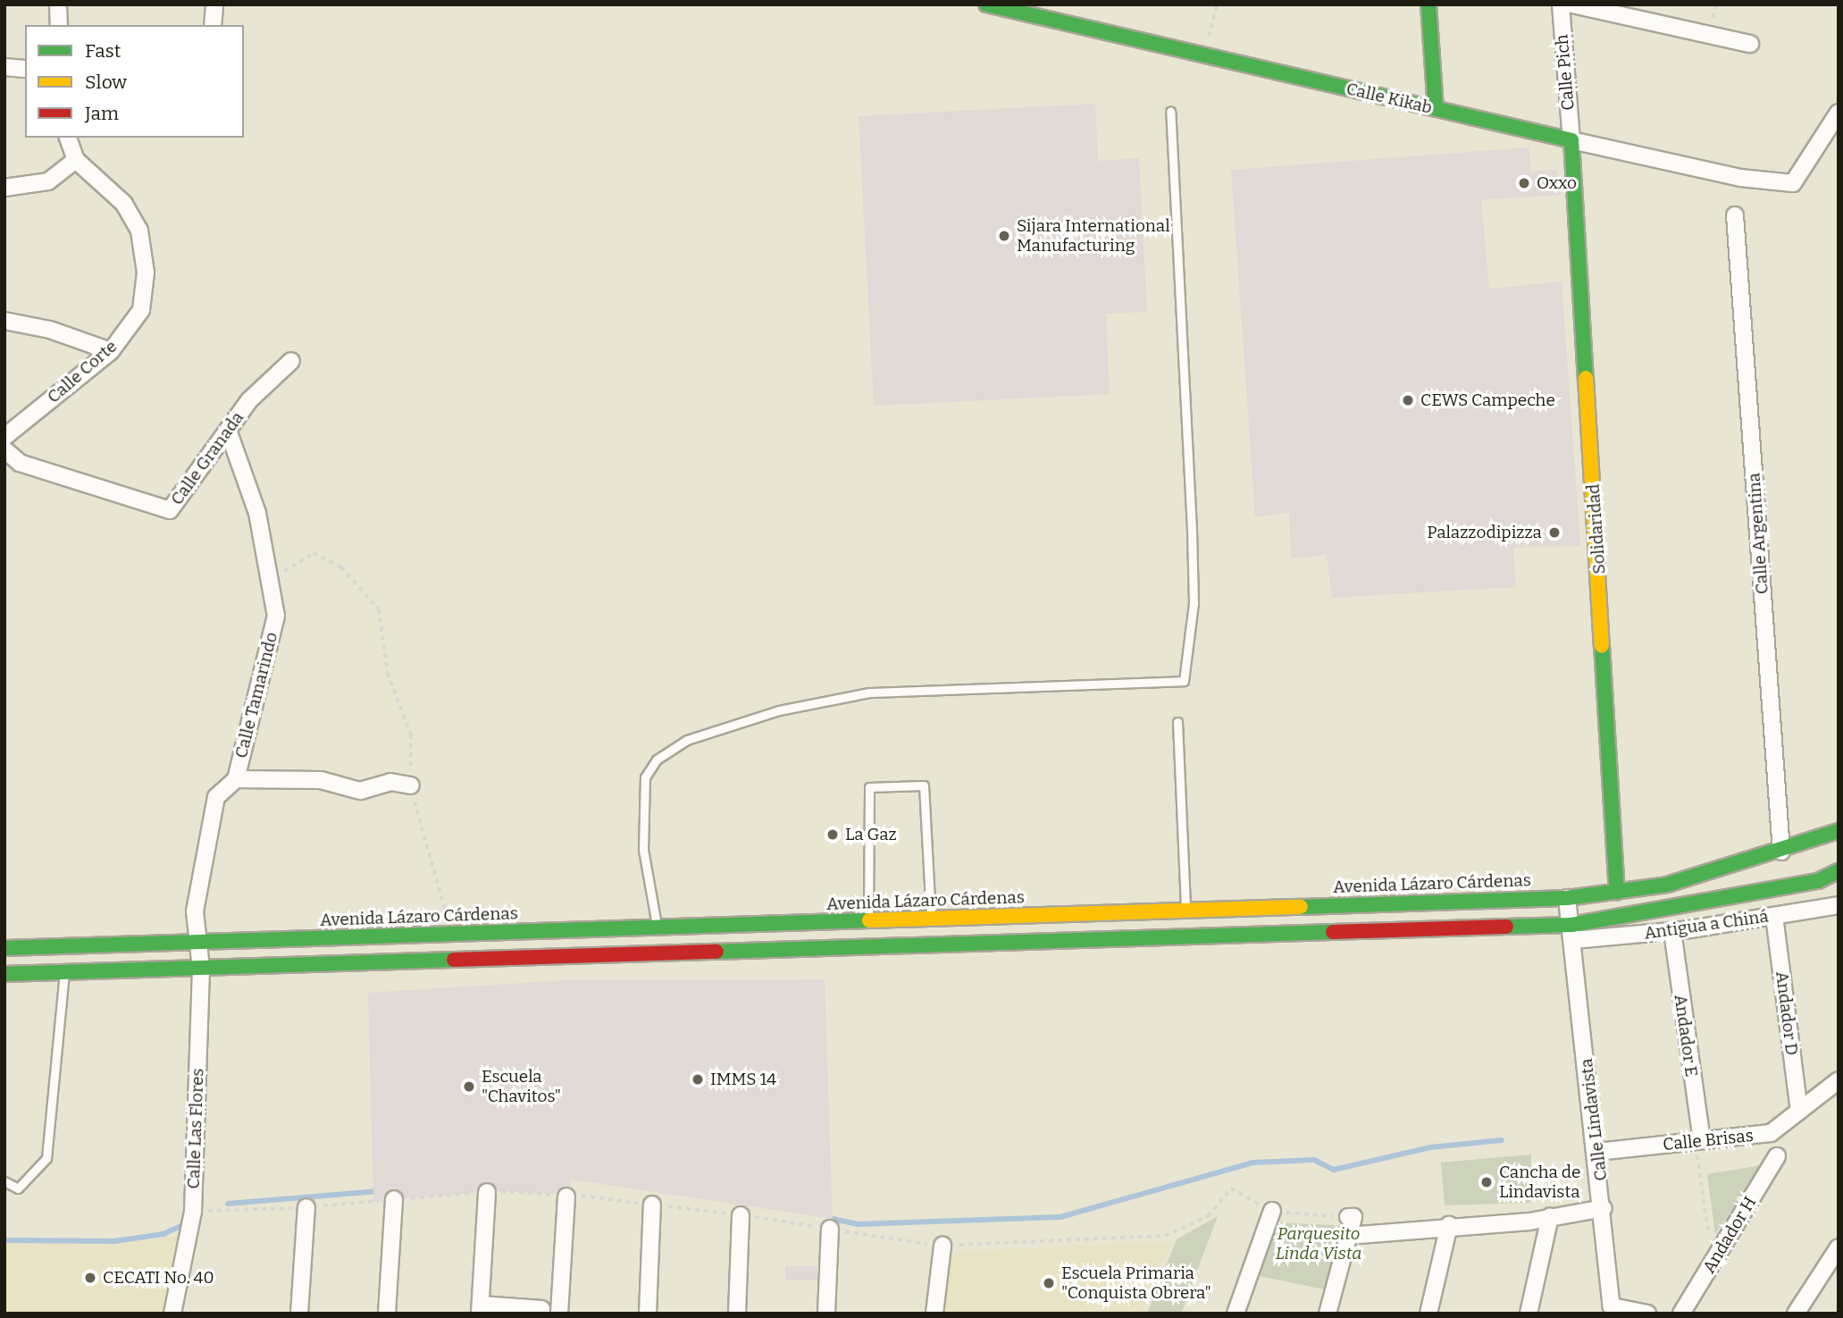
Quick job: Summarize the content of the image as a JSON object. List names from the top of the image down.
{
  "streets": {
    "main road": ["Calle Kikab", "Solidaridad", "Avenida Lázaro Cárdenas"],
    "street": [
      "Calle Pich",
      "Calle Corte",
      "Calle Granada",
      "Calle Argentina",
      "Calle Tamarindo",
      "Antigua a Chiná",
      "Andador D",
      "Andador E",
      "Calle Lindavista",
      "Calle Las Flores",
      "Calle Brisas",
      "Andador H"
    ]
  },
  "crossings": [
    ["Calle Pich", "Calle Kikab"],
    ["Calle Pich", "Solidaridad"],
    ["Calle Kikab", "Solidaridad"],
    ["Calle Granada", "Calle Tamarindo"],
    ["Solidaridad", "Avenida Lázaro Cárdenas"],
    ["Calle Argentina", "Avenida Lázaro Cárdenas"],
    ["Calle Tamarindo", "Avenida Lázaro Cárdenas"],
    ["Calle Tamarindo", "Calle Las Flores"],
    ["Avenida Lázaro Cárdenas", "Calle Lindavista"],
    ["Avenida Lázaro Cárdenas", "Calle Las Flores"],
    ["Antigua a Chiná", "Andador D"],
    ["Antigua a Chiná", "Andador E"],
    ["Antigua a Chiná", "Calle Lindavista"],
    ["Andador D", "Calle Brisas"],
    ["Andador E", "Calle Brisas"],
    ["Calle Lindavista", "Calle Brisas"]
  ],
  "parks": ["Parquesito Linda Vista"],
  "places": [
    "Oxxo",
    "Sijara International Manufacturing",
    "CEWS Campeche",
    "Palazzodipizza",
    "La Gaz",
    "IMMS 14",
    "Escuela \"Chavitos\"",
    "Cancha de Lindavista",
    "CECATI No. 40",
    "Escuela Primaria \"Conquista Obrera\""
  ],
  "legend": ["Fast", "Slow", "Jam"]
}
